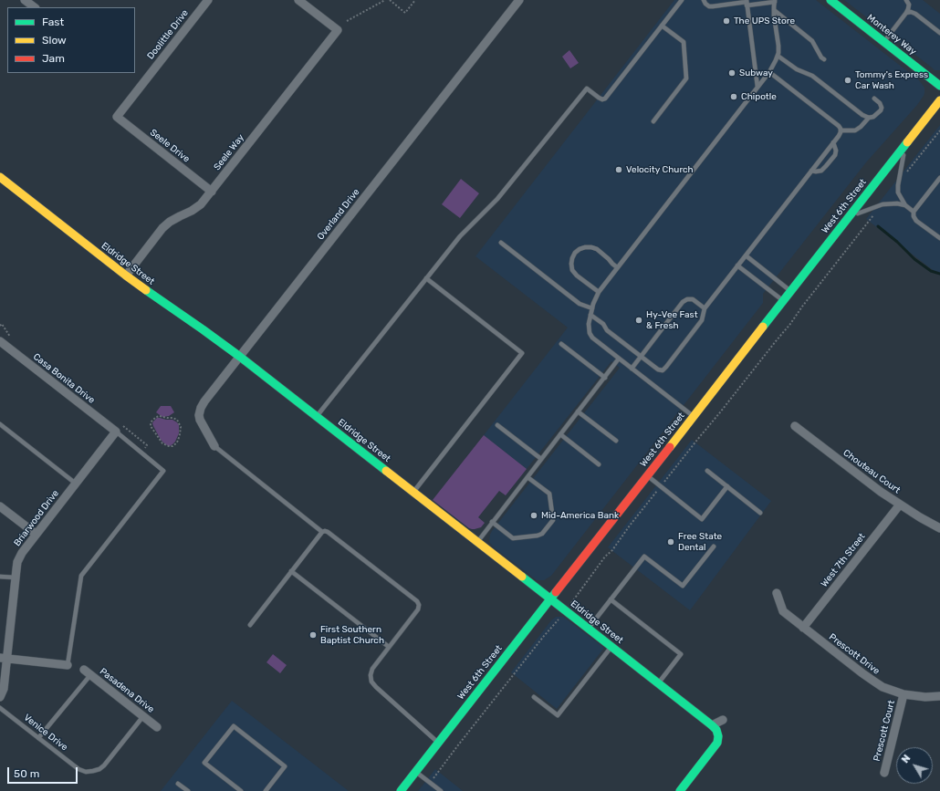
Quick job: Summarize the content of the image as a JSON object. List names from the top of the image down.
{
  "streets": {
    "street": [
      "Doolittle Drive",
      "Monterey Way",
      "Seele Drive",
      "Seele Way",
      "West 6th Street",
      "Overland Drive",
      "Eldridge Street",
      "Casa Bonita Drive",
      "Chouteau Court",
      "Briarwood Drive",
      "West 7th Street",
      "Prescott Drive",
      "Pasadena Drive",
      "Prescott Court"
    ],
    "lane": ["Venice Drive"]
  },
  "crossings": [
    ["Doolittle Drive", "Seele Drive"],
    ["Seele Drive", "Seele Way"],
    ["Seele Way", "Eldridge Street"],
    ["West 6th Street", "Eldridge Street"],
    ["Overland Drive", "Eldridge Street"],
    ["Casa Bonita Drive", "Briarwood Drive"],
    ["Chouteau Court", "West 7th Street"],
    ["West 7th Street", "Prescott Drive"],
    ["Prescott Drive", "Prescott Court"],
    ["Pasadena Drive", "Venice Drive"]
  ],
  "places": [
    "The UPS Store",
    "Subway",
    "Tommy's Express Car Wash",
    "Chipotle",
    "Velocity Church",
    "Hy-Vee Fast & Fresh",
    "Mid-America Bank",
    "Free State Dental",
    "First Southern Baptist Church"
  ],
  "legend": ["Fast", "Slow", "Jam"],
  "scale_bar": "50 m",
  "north": "top left"
}
